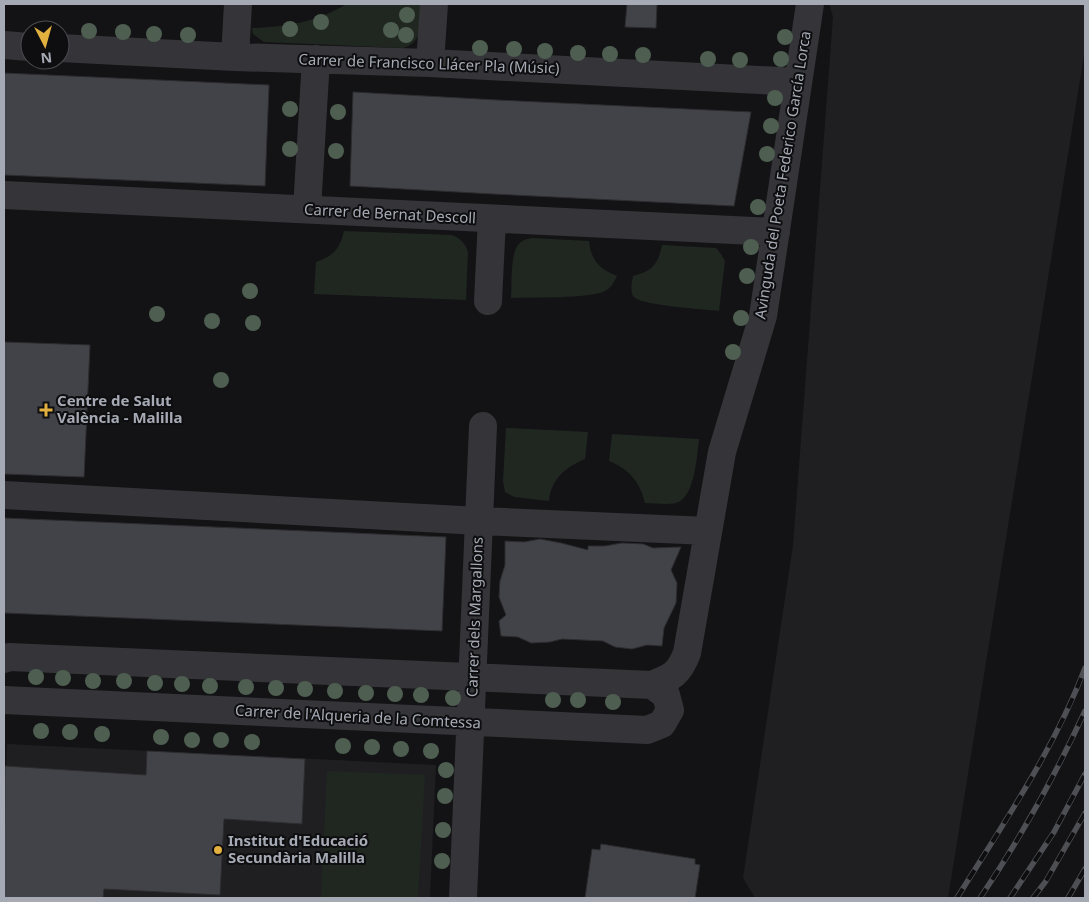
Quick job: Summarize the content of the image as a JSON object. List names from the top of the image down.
{
  "streets": {
    "street": [
      "Carrer de Francisco Llácer Pla (Músic)",
      "Avinguda del Poeta Federico García Lorca",
      "Carrer de Bernat Descoll",
      "Carrer dels Margallons",
      "Carrer de l'Alqueria de la Comtessa"
    ]
  },
  "crossings": [
    ["Carrer de Francisco Llácer Pla (Músic)", "Avinguda del Poeta Federico García Lorca"],
    ["Avinguda del Poeta Federico García Lorca", "Carrer de Bernat Descoll"],
    ["Avinguda del Poeta Federico García Lorca", "Carrer de l'Alqueria de la Comtessa"],
    ["Carrer dels Margallons", "Carrer de l'Alqueria de la Comtessa"]
  ],
  "places": {
    "health": ["Centre de Salut València - Malilla"],
    "other": ["Institut d'Educació Secundària Malilla"]
  },
  "north": "bottom"
}
